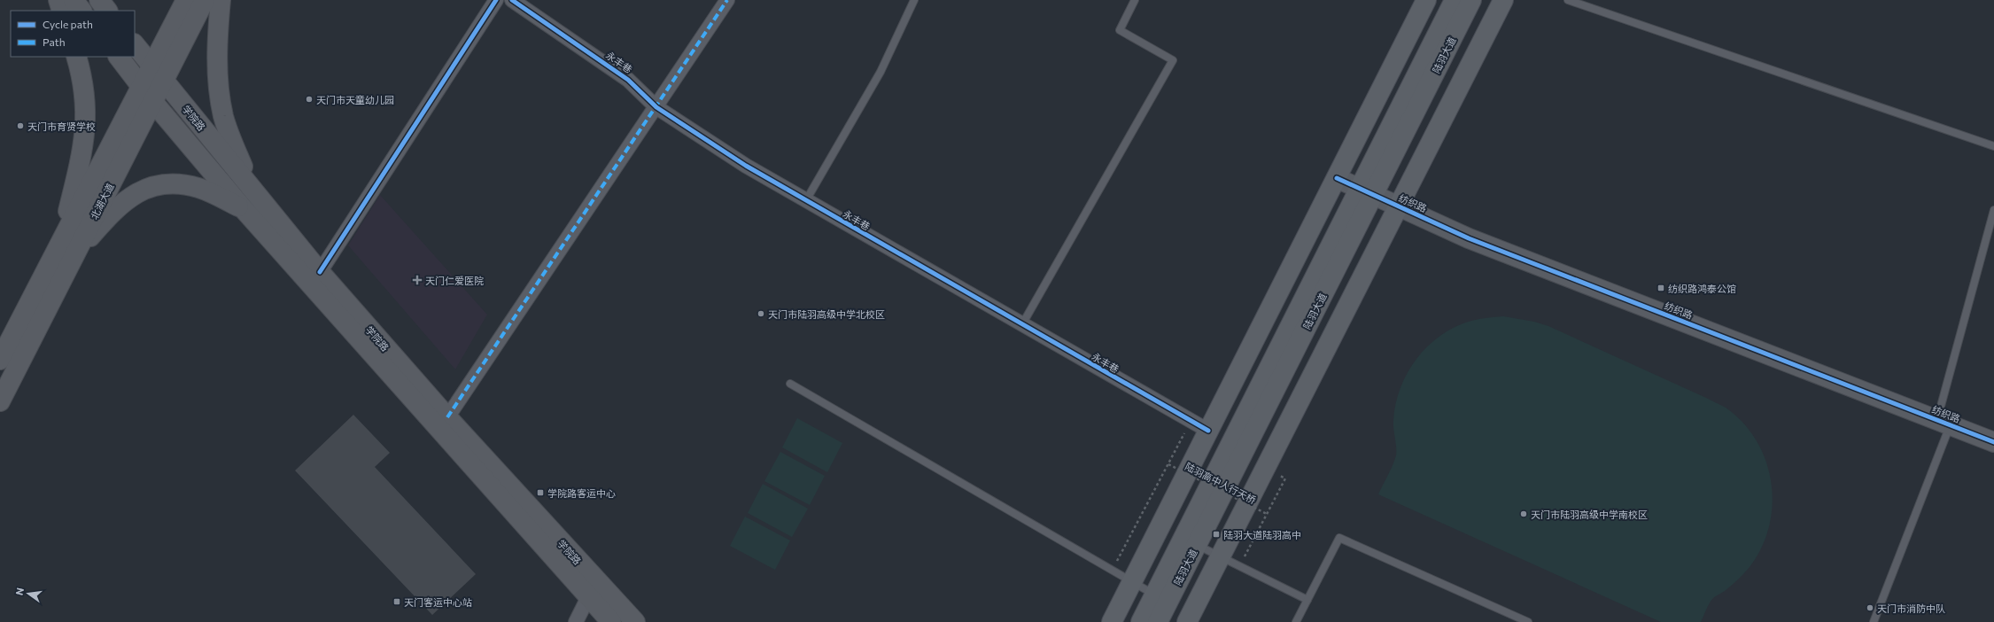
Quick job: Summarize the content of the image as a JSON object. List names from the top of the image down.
{
  "streets": {
    "main road": [
      "陆羽大道",
      "学院路",
      "北湖大道",
      "纺织路"
    ],
    "street": ["永丰巷"],
    "path": ["陆羽高中人行天桥"]
  },
  "crossings": [
    ["陆羽大道", "纺织路"],
    ["学院路", "北湖大道"]
  ],
  "places": {
    "other": [
      "天门市天童幼儿园",
      "天门市育贤学校",
      "天门市陆羽高级中学北校区",
      "天门市陆羽高级中学南校区",
      "天门市消防中队"
    ],
    "health": ["天门仁爱医院"],
    "transit": [
      "纺织路鸿泰公馆",
      "学院路客运中心",
      "陆羽大道陆羽高中",
      "天门客运中心站"
    ]
  },
  "legend": ["Cycle path", "Path"],
  "north": "left"
}
